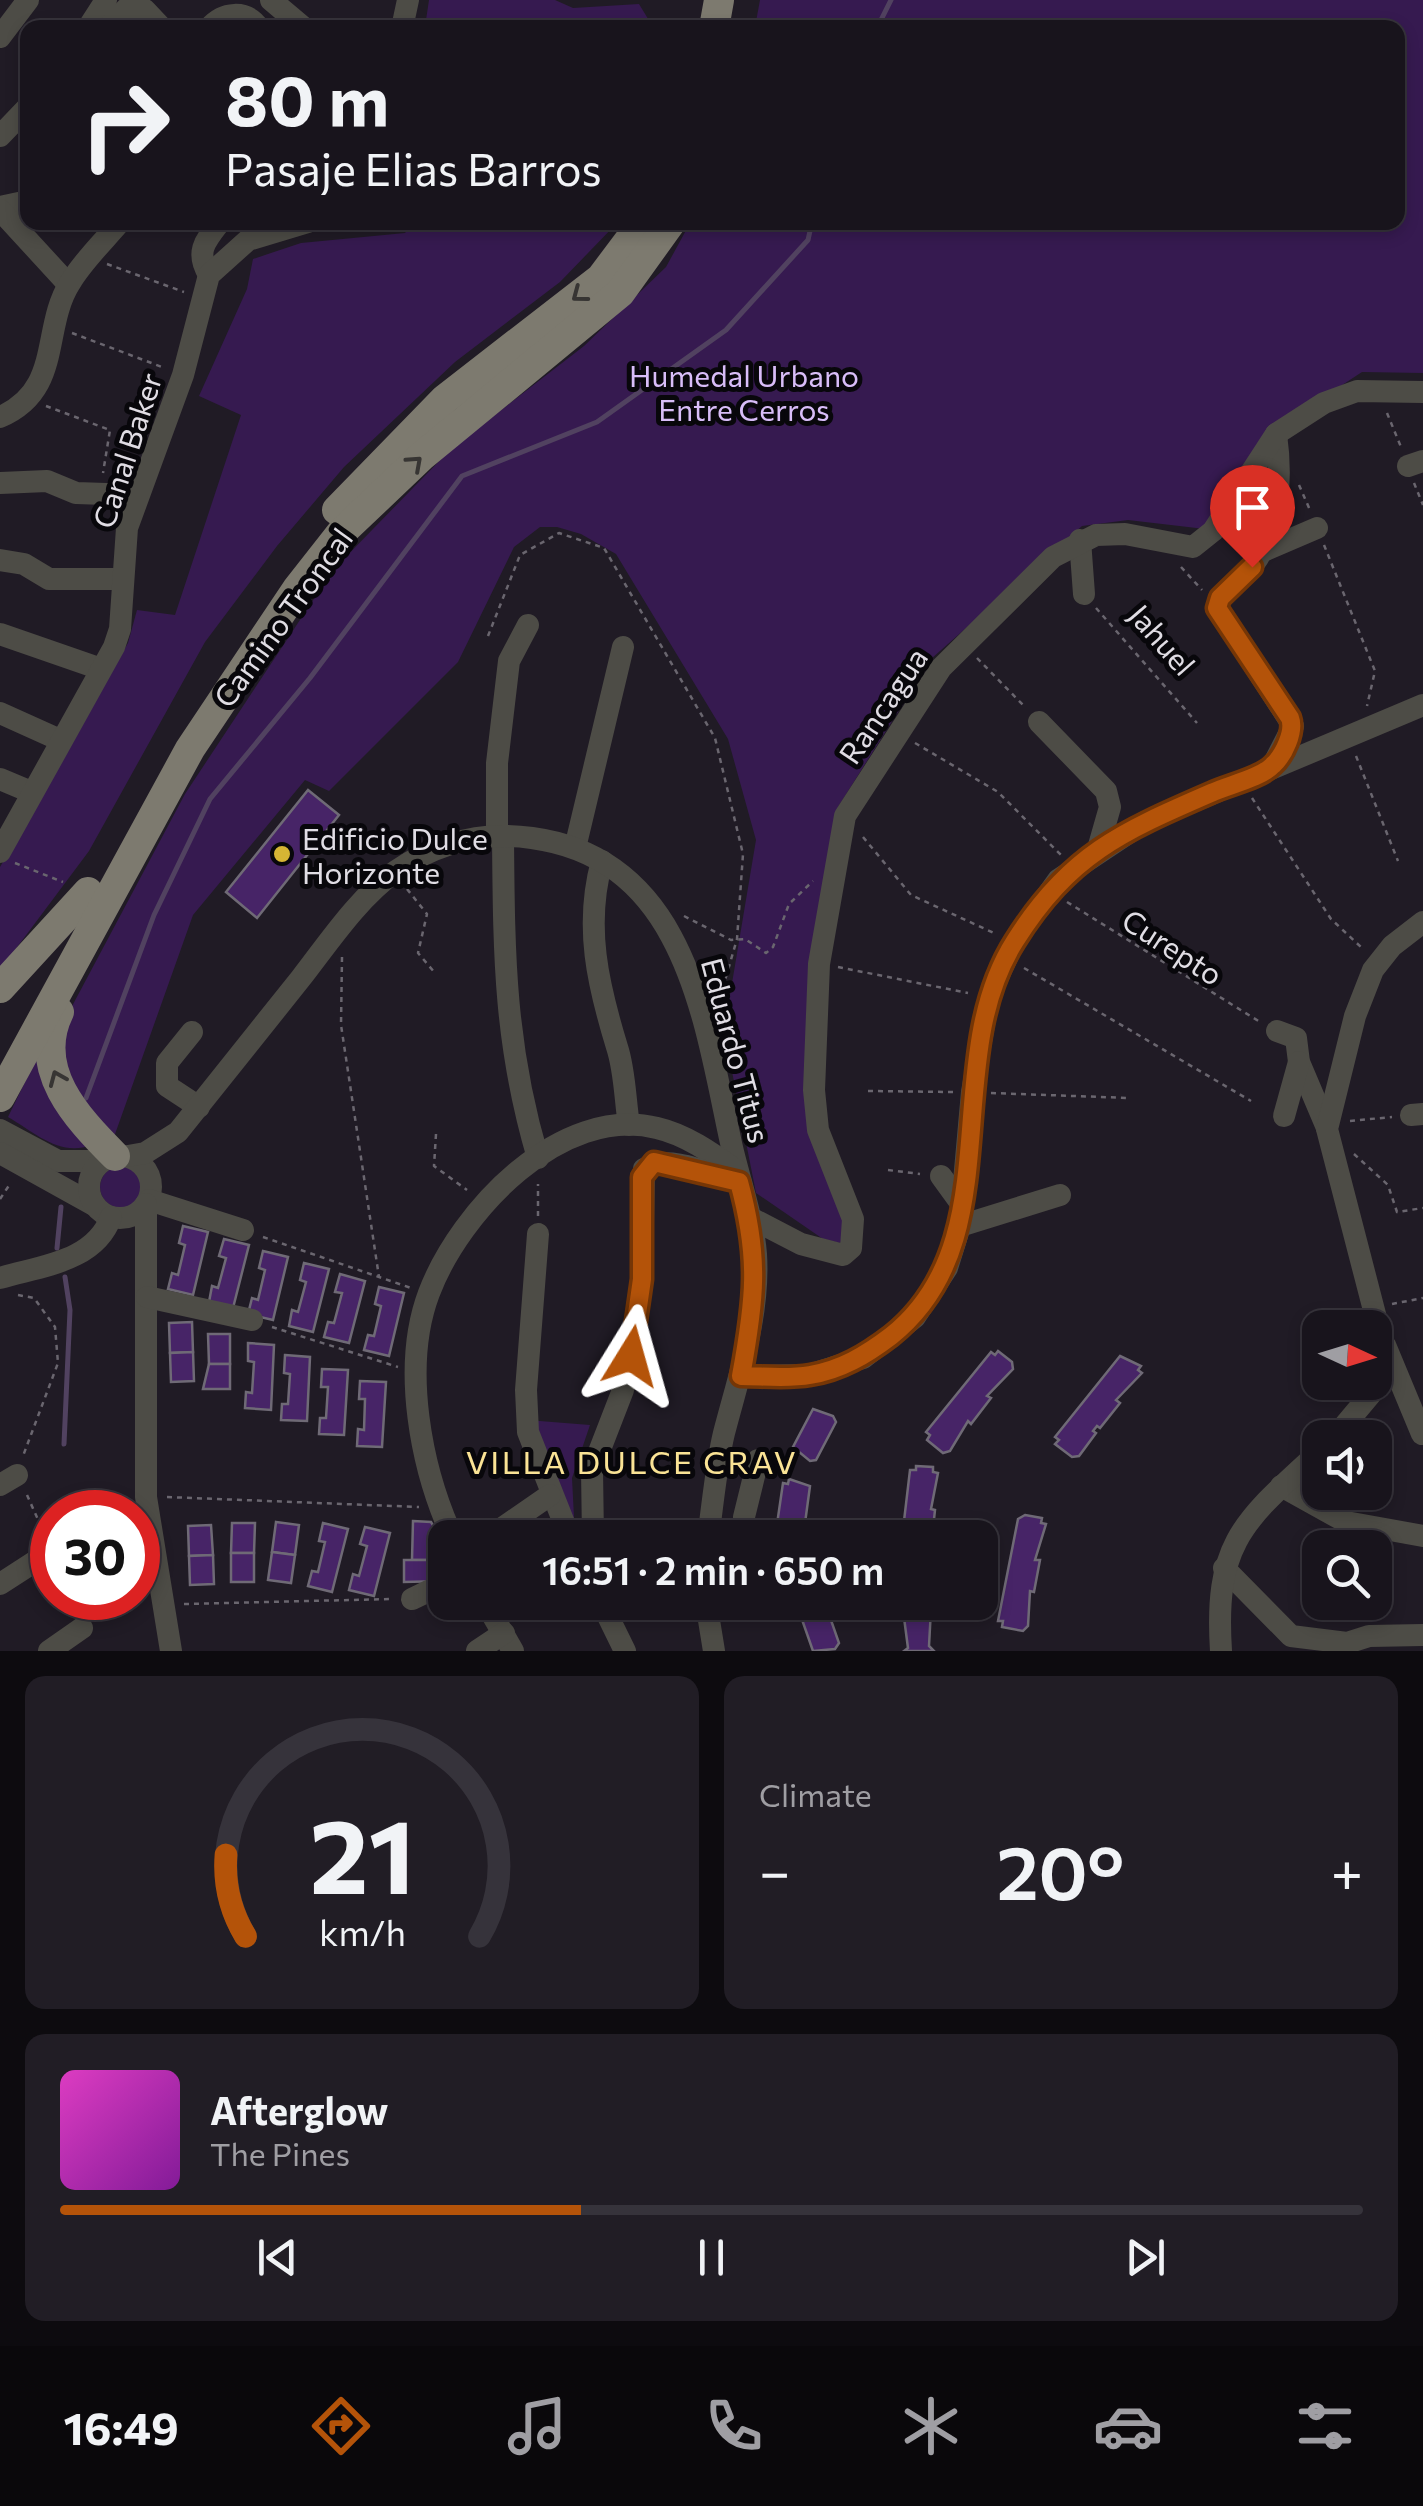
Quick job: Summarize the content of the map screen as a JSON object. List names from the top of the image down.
{
  "streets": {
    "main road": ["Camino Troncal"],
    "street": ["Canal Baker", "Rancagua", "Eduardo Titus"],
    "path": ["Jahuel", "Curepto"]
  },
  "crossings": [
    ["Rancagua", "Eduardo Titus"]
  ],
  "districts": ["VILLA DULCE CRAV"],
  "parks": ["Humedal Urbano Entre Cerros"],
  "places": ["Edificio Dulce Horizonte"],
  "north": "right",
  "page": {
    "turn": ["80 m", "Pasaje Elias Barros"],
    "limit": "30",
    "trip": "16:51 · 2 min · 650 m",
    "tile": "Climate",
    "heat": ["−", "20°", "+"],
    "song": ["Afterglow", "The Pines"],
    "tabs": "16:49",
    "gauge": ["21", "km/h"]
  }
}
